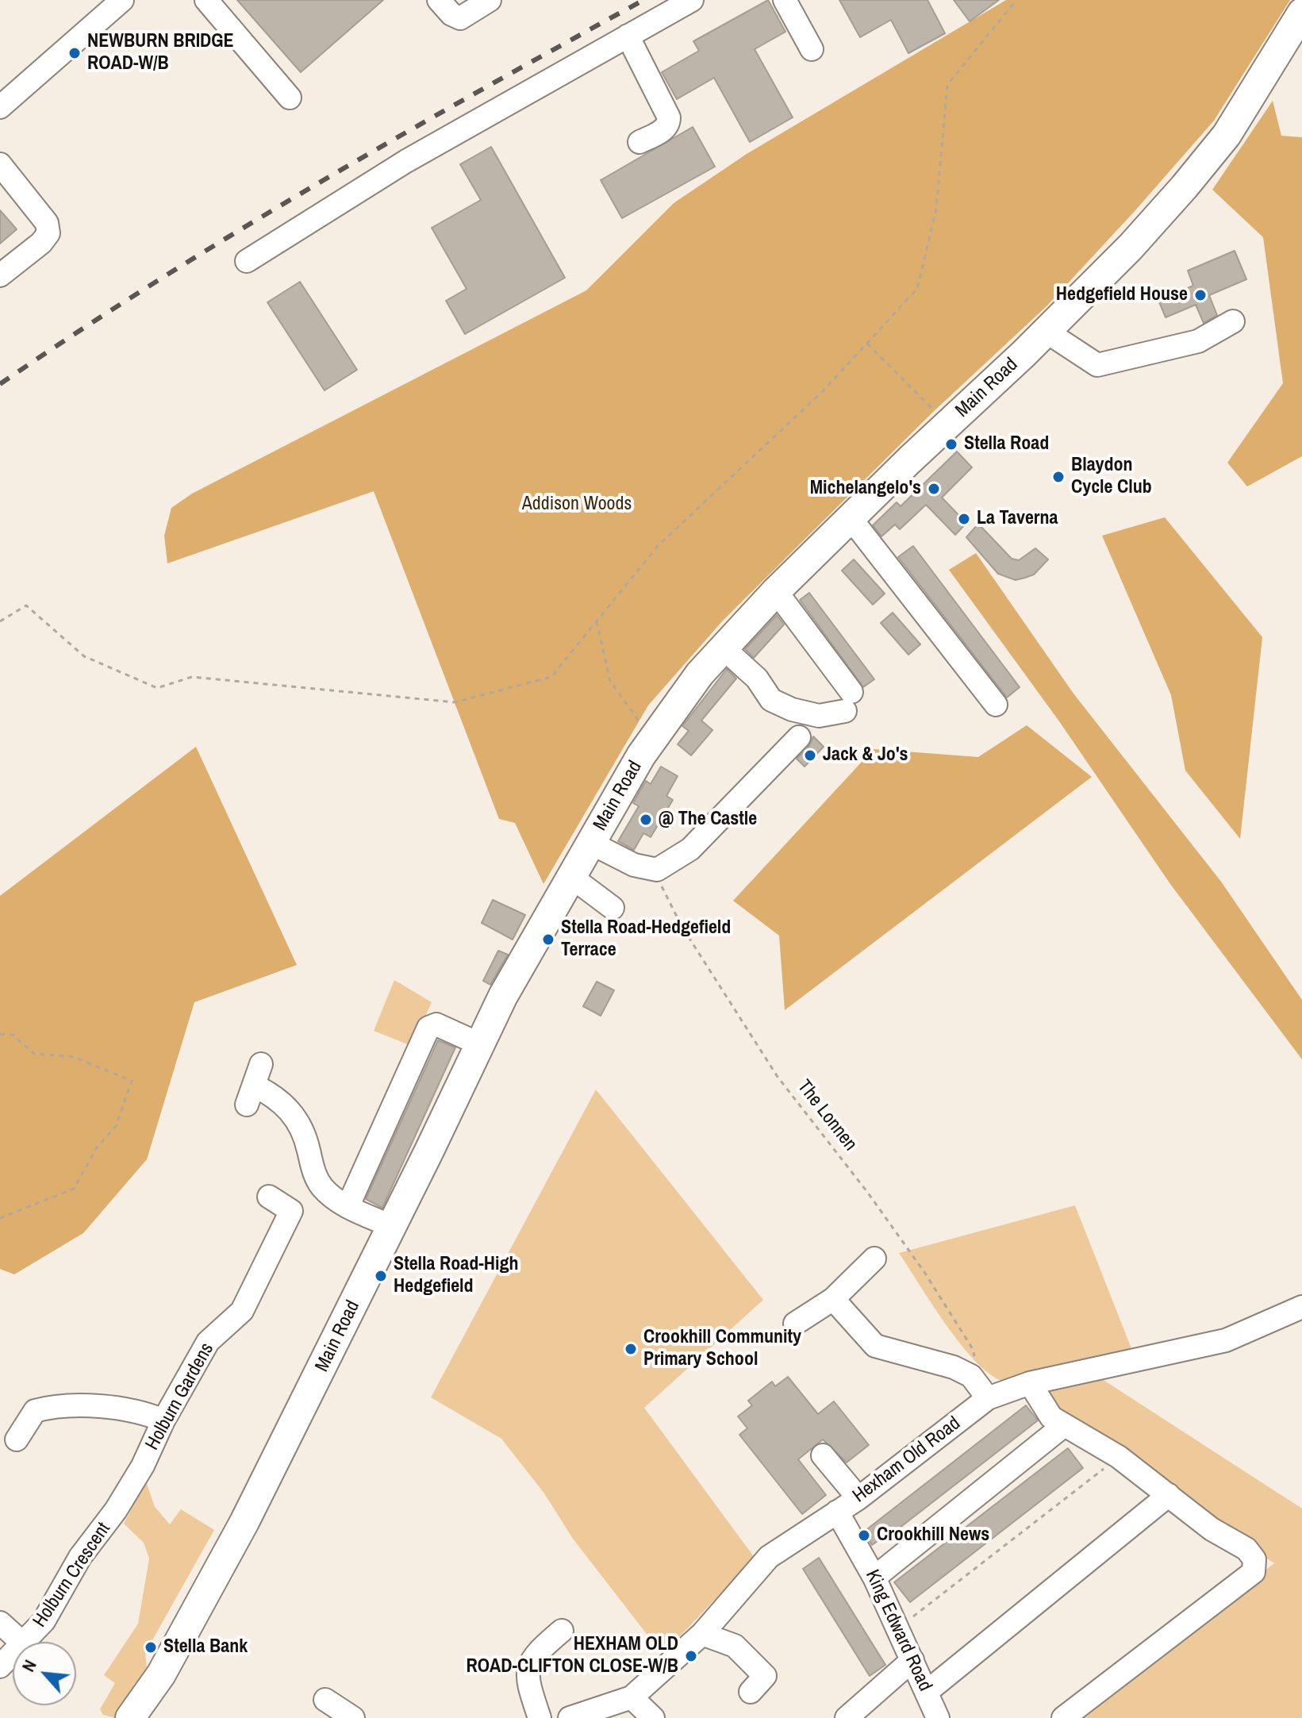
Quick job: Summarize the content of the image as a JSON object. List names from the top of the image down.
{
  "streets": {
    "main road": ["Main Road"],
    "street": [
      "Holburn Gardens",
      "Hexham Old Road",
      "Holburn Crescent",
      "King Edward Road"
    ],
    "path": ["The Lonnen"]
  },
  "crossings": [
    ["Holburn Gardens", "Holburn Crescent"],
    ["Hexham Old Road", "King Edward Road"]
  ],
  "parks": ["Addison Woods"],
  "places": [
    "NEWBURN BRIDGE ROAD-W/B",
    "Hedgefield House",
    "Stella Road",
    "Blaydon Cycle Club",
    "Michelangelo's",
    "La Taverna",
    "Jack & Jo's",
    "@ The Castle",
    "Stella Road-Hedgefield Terrace",
    "Stella Road-High Hedgefield",
    "Crookhill Community Primary School",
    "Crookhill News",
    "Stella Bank",
    "HEXHAM OLD ROAD-CLIFTON CLOSE-W/B"
  ],
  "north": "top left"
}
